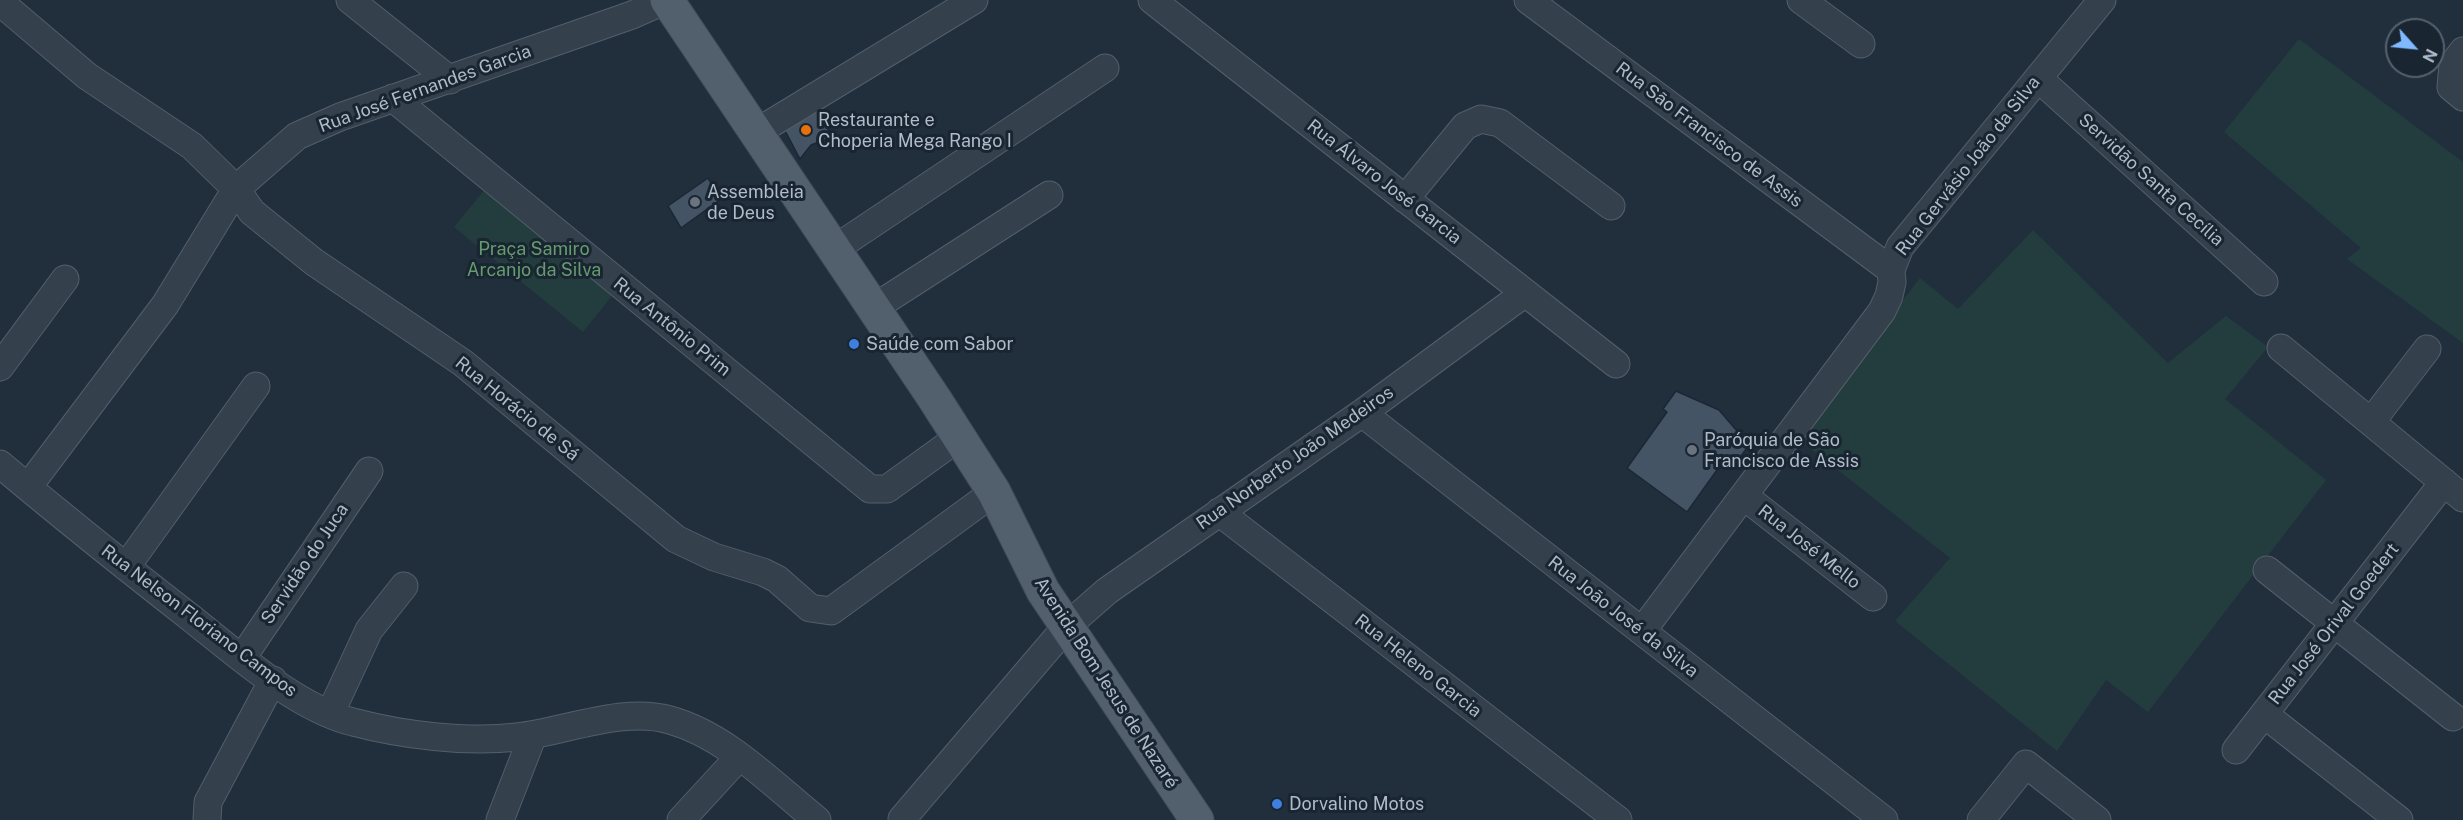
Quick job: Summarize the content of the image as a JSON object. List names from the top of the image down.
{
  "streets": {
    "main road": ["Avenida Bom Jesus de Nazaré"],
    "street": [
      "Rua José Fernandes Garcia",
      "Rua São Francisco de Assis",
      "Rua Gervásio João da Silva",
      "Servidão Santa Cecília",
      "Rua Álvaro José Garcia",
      "Rua Antônio Prim",
      "Rua Horácio de Sá",
      "Rua Norberto João Medeiros",
      "Rua José Mello",
      "Servidão do Juca",
      "Rua João José da Silva",
      "Rua Nelson Floriano Campos",
      "Rua José Orival Goedert",
      "Rua Heleno Garcia"
    ]
  },
  "crossings": [
    ["Rua José Fernandes Garcia", "Rua Antônio Prim"],
    ["Rua José Fernandes Garcia", "Rua Horácio de Sá"],
    ["Rua José Fernandes Garcia", "Rua Nelson Floriano Campos"],
    ["Rua José Fernandes Garcia", "Avenida Bom Jesus de Nazaré"],
    ["Rua São Francisco de Assis", "Rua Gervásio João da Silva"],
    ["Rua Gervásio João da Silva", "Servidão Santa Cecília"],
    ["Rua Gervásio João da Silva", "Rua José Mello"],
    ["Rua Gervásio João da Silva", "Rua João José da Silva"],
    ["Rua Álvaro José Garcia", "Rua Norberto João Medeiros"],
    ["Rua Antônio Prim", "Avenida Bom Jesus de Nazaré"],
    ["Rua Horácio de Sá", "Avenida Bom Jesus de Nazaré"],
    ["Rua Norberto João Medeiros", "Rua João José da Silva"],
    ["Rua Norberto João Medeiros", "Rua Heleno Garcia"],
    ["Rua Norberto João Medeiros", "Avenida Bom Jesus de Nazaré"],
    ["Servidão do Juca", "Rua Nelson Floriano Campos"]
  ],
  "parks": ["Praça Samiro Arcanjo da Silva"],
  "places": [
    "Restaurante e Choperia Mega Rango I",
    "Assembleia de Deus",
    "Saúde com Sabor",
    "Paróquia de São Francisco de Assis",
    "Dorvalino Motos"
  ],
  "north": "bottom right"
}
